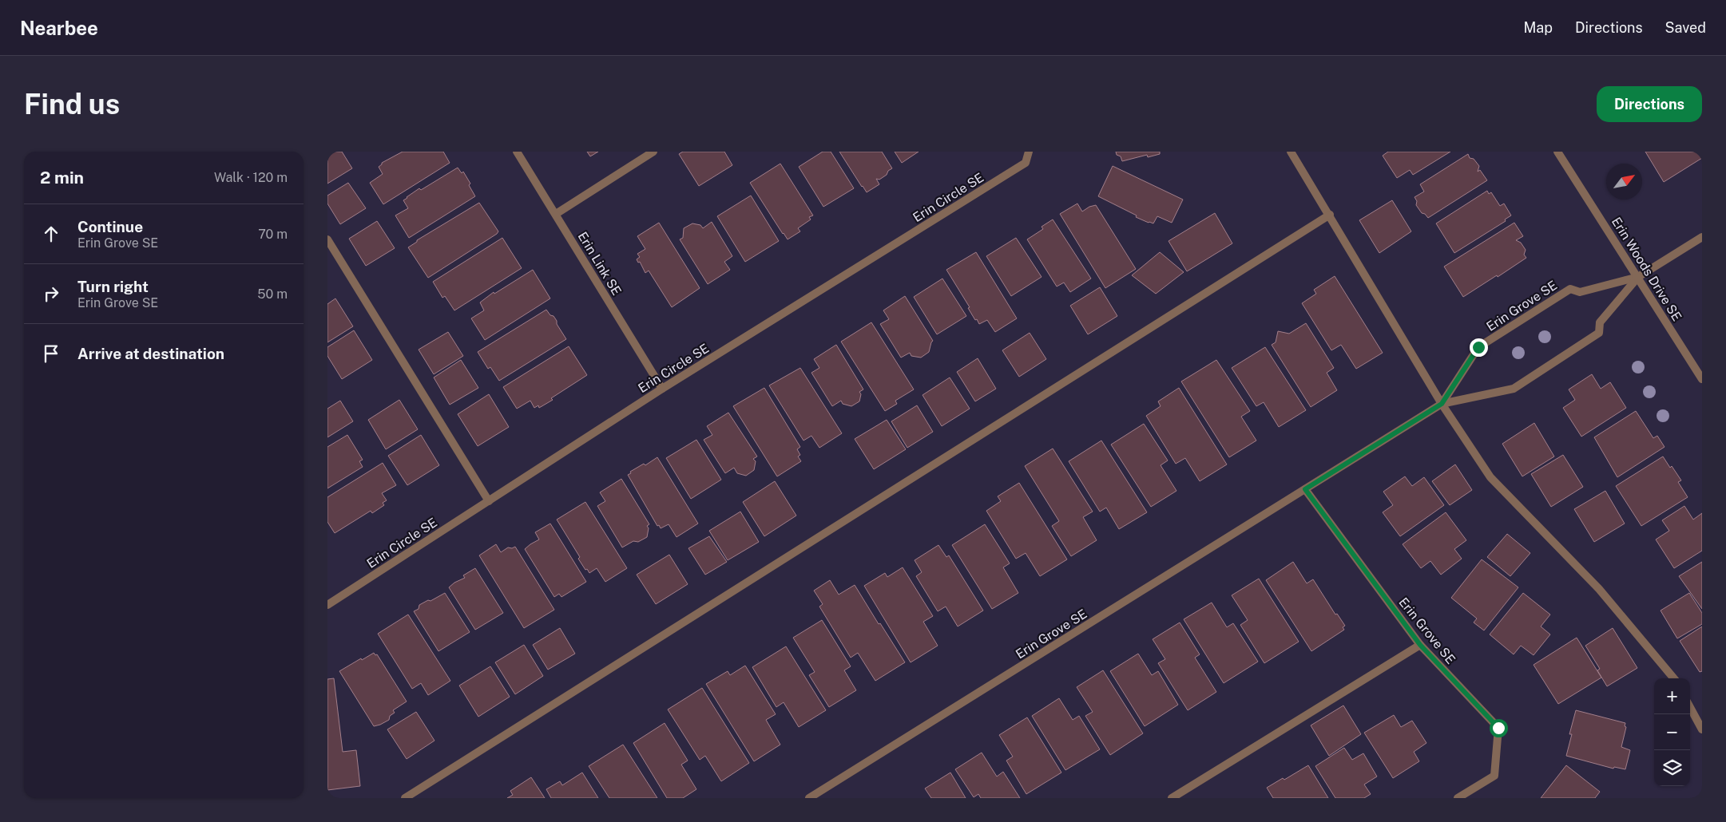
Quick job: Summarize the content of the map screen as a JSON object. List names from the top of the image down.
{
  "streets": {
    "street": [
      "Erin Circle SE",
      "Erin Link SE",
      "Erin Woods Drive SE",
      "Erin Grove SE"
    ]
  },
  "crossings": [
    ["Erin Circle SE", "Erin Link SE"],
    ["Erin Woods Drive SE", "Erin Grove SE"]
  ],
  "north": "top right",
  "page": {
    "header": "Nearbee",
    "nav": ["Map", "Directions", "Saved"],
    "buttons": "Directions",
    "title": "Find us",
    "heading": ["2 min", "Walk · 120 m"],
    "list": [
      ["Continue", "Erin Grove SE", "70 m"],
      ["Turn right", "Erin Grove SE", "50 m"],
      "Arrive at destination"
    ],
    "map_buttons": ["+", "−"]
  }
}
